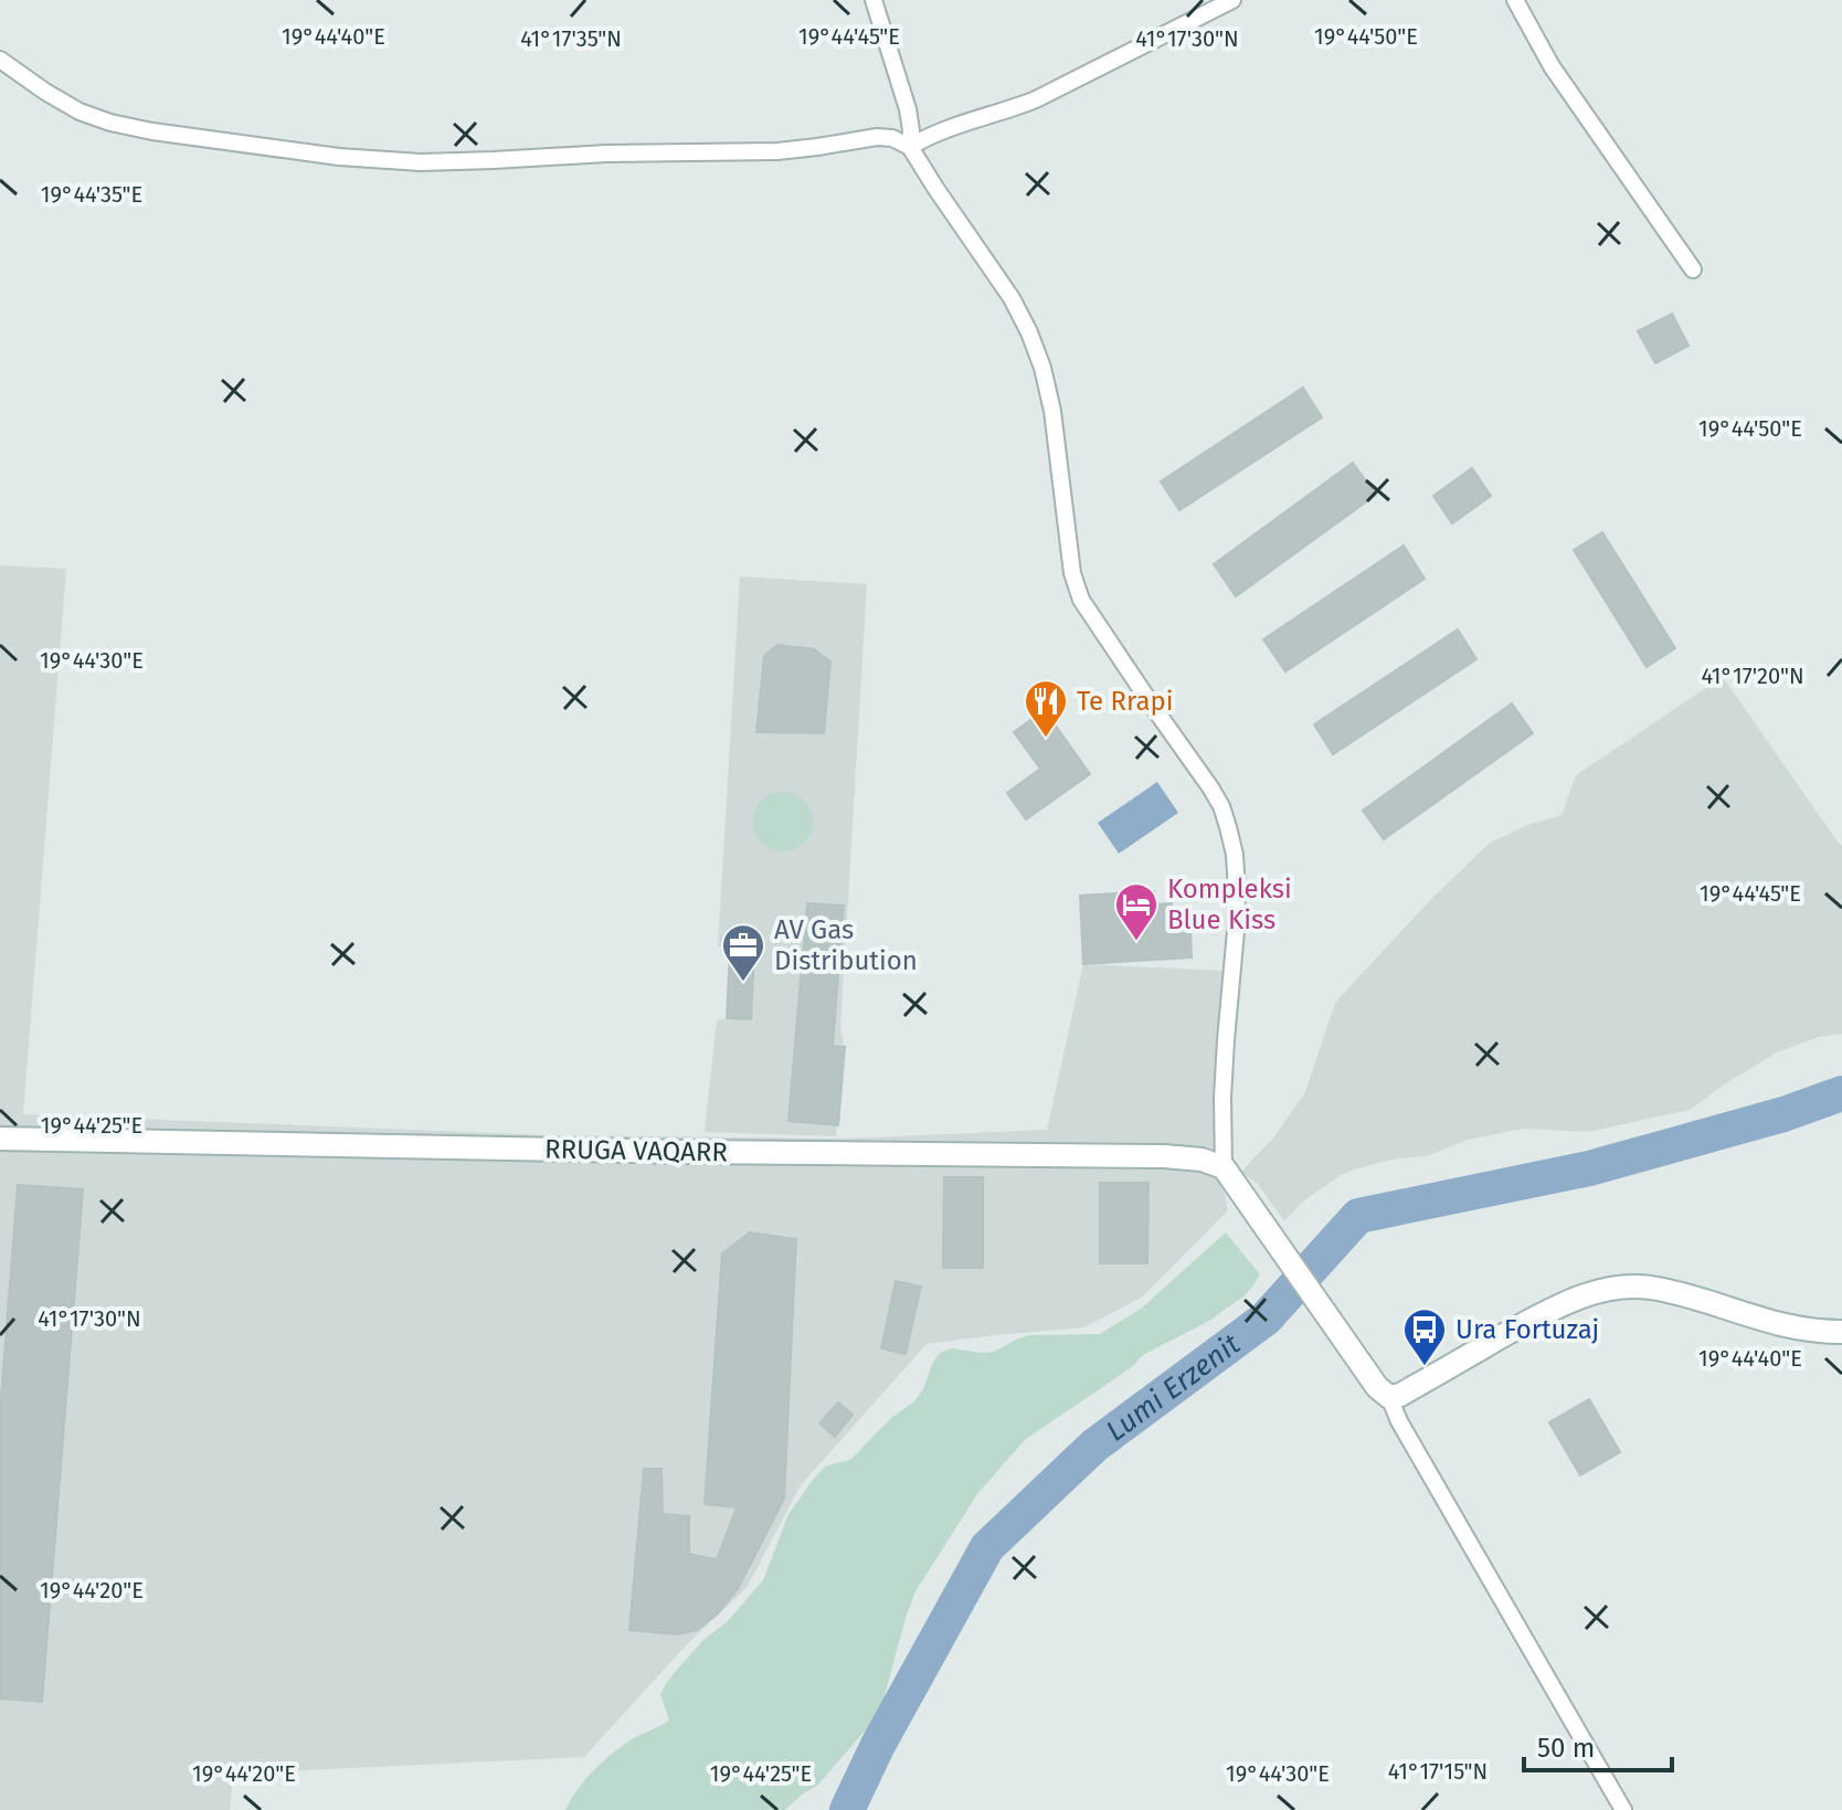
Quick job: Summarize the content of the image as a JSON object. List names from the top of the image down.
{
  "streets": {
    "main road": ["RRUGA VAQARR"]
  },
  "water": ["Lumi Erzenit"],
  "places": {
    "restaurant": ["Te Rrapi"],
    "hotel": ["Kompleksi Blue Kiss"],
    "office": ["AV Gas Distribution"],
    "bus stop": ["Ura Fortuzaj"]
  },
  "scale_bar": "50 m",
  "coordinates": [
    "19°44'40\"E",
    "19°44'45\"E",
    "19°44'50\"E",
    "41°17'35\"N",
    "41°17'30\"N",
    "19°44'35\"E",
    "19°44'30\"E",
    "41°17'20\"N",
    "19°44'25\"E",
    "19°44'20\"E",
    "41°17'15\"N"
  ]
}
